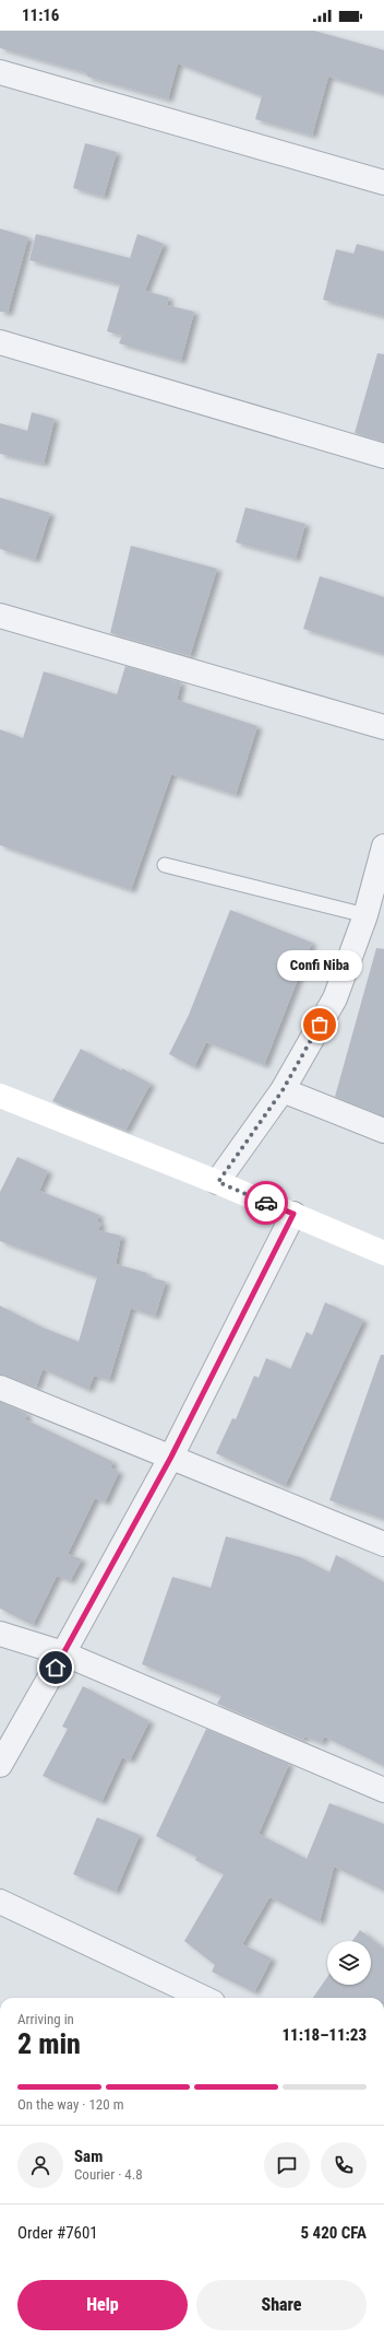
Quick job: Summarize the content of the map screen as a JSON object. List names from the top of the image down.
{
  "places": ["Confi Niba"],
  "page": {
    "status": "11:16",
    "bubble": "Confi Niba",
    "heading": ["2 min", "Arriving in", "11:18–11:23"],
    "panel": [
      "Sam",
      "Courier · 4.8",
      "Order #7601",
      "5 420 CFA"
    ],
    "bar": "On the way · 120 m",
    "buttons": ["Help", "Share"]
  }
}
